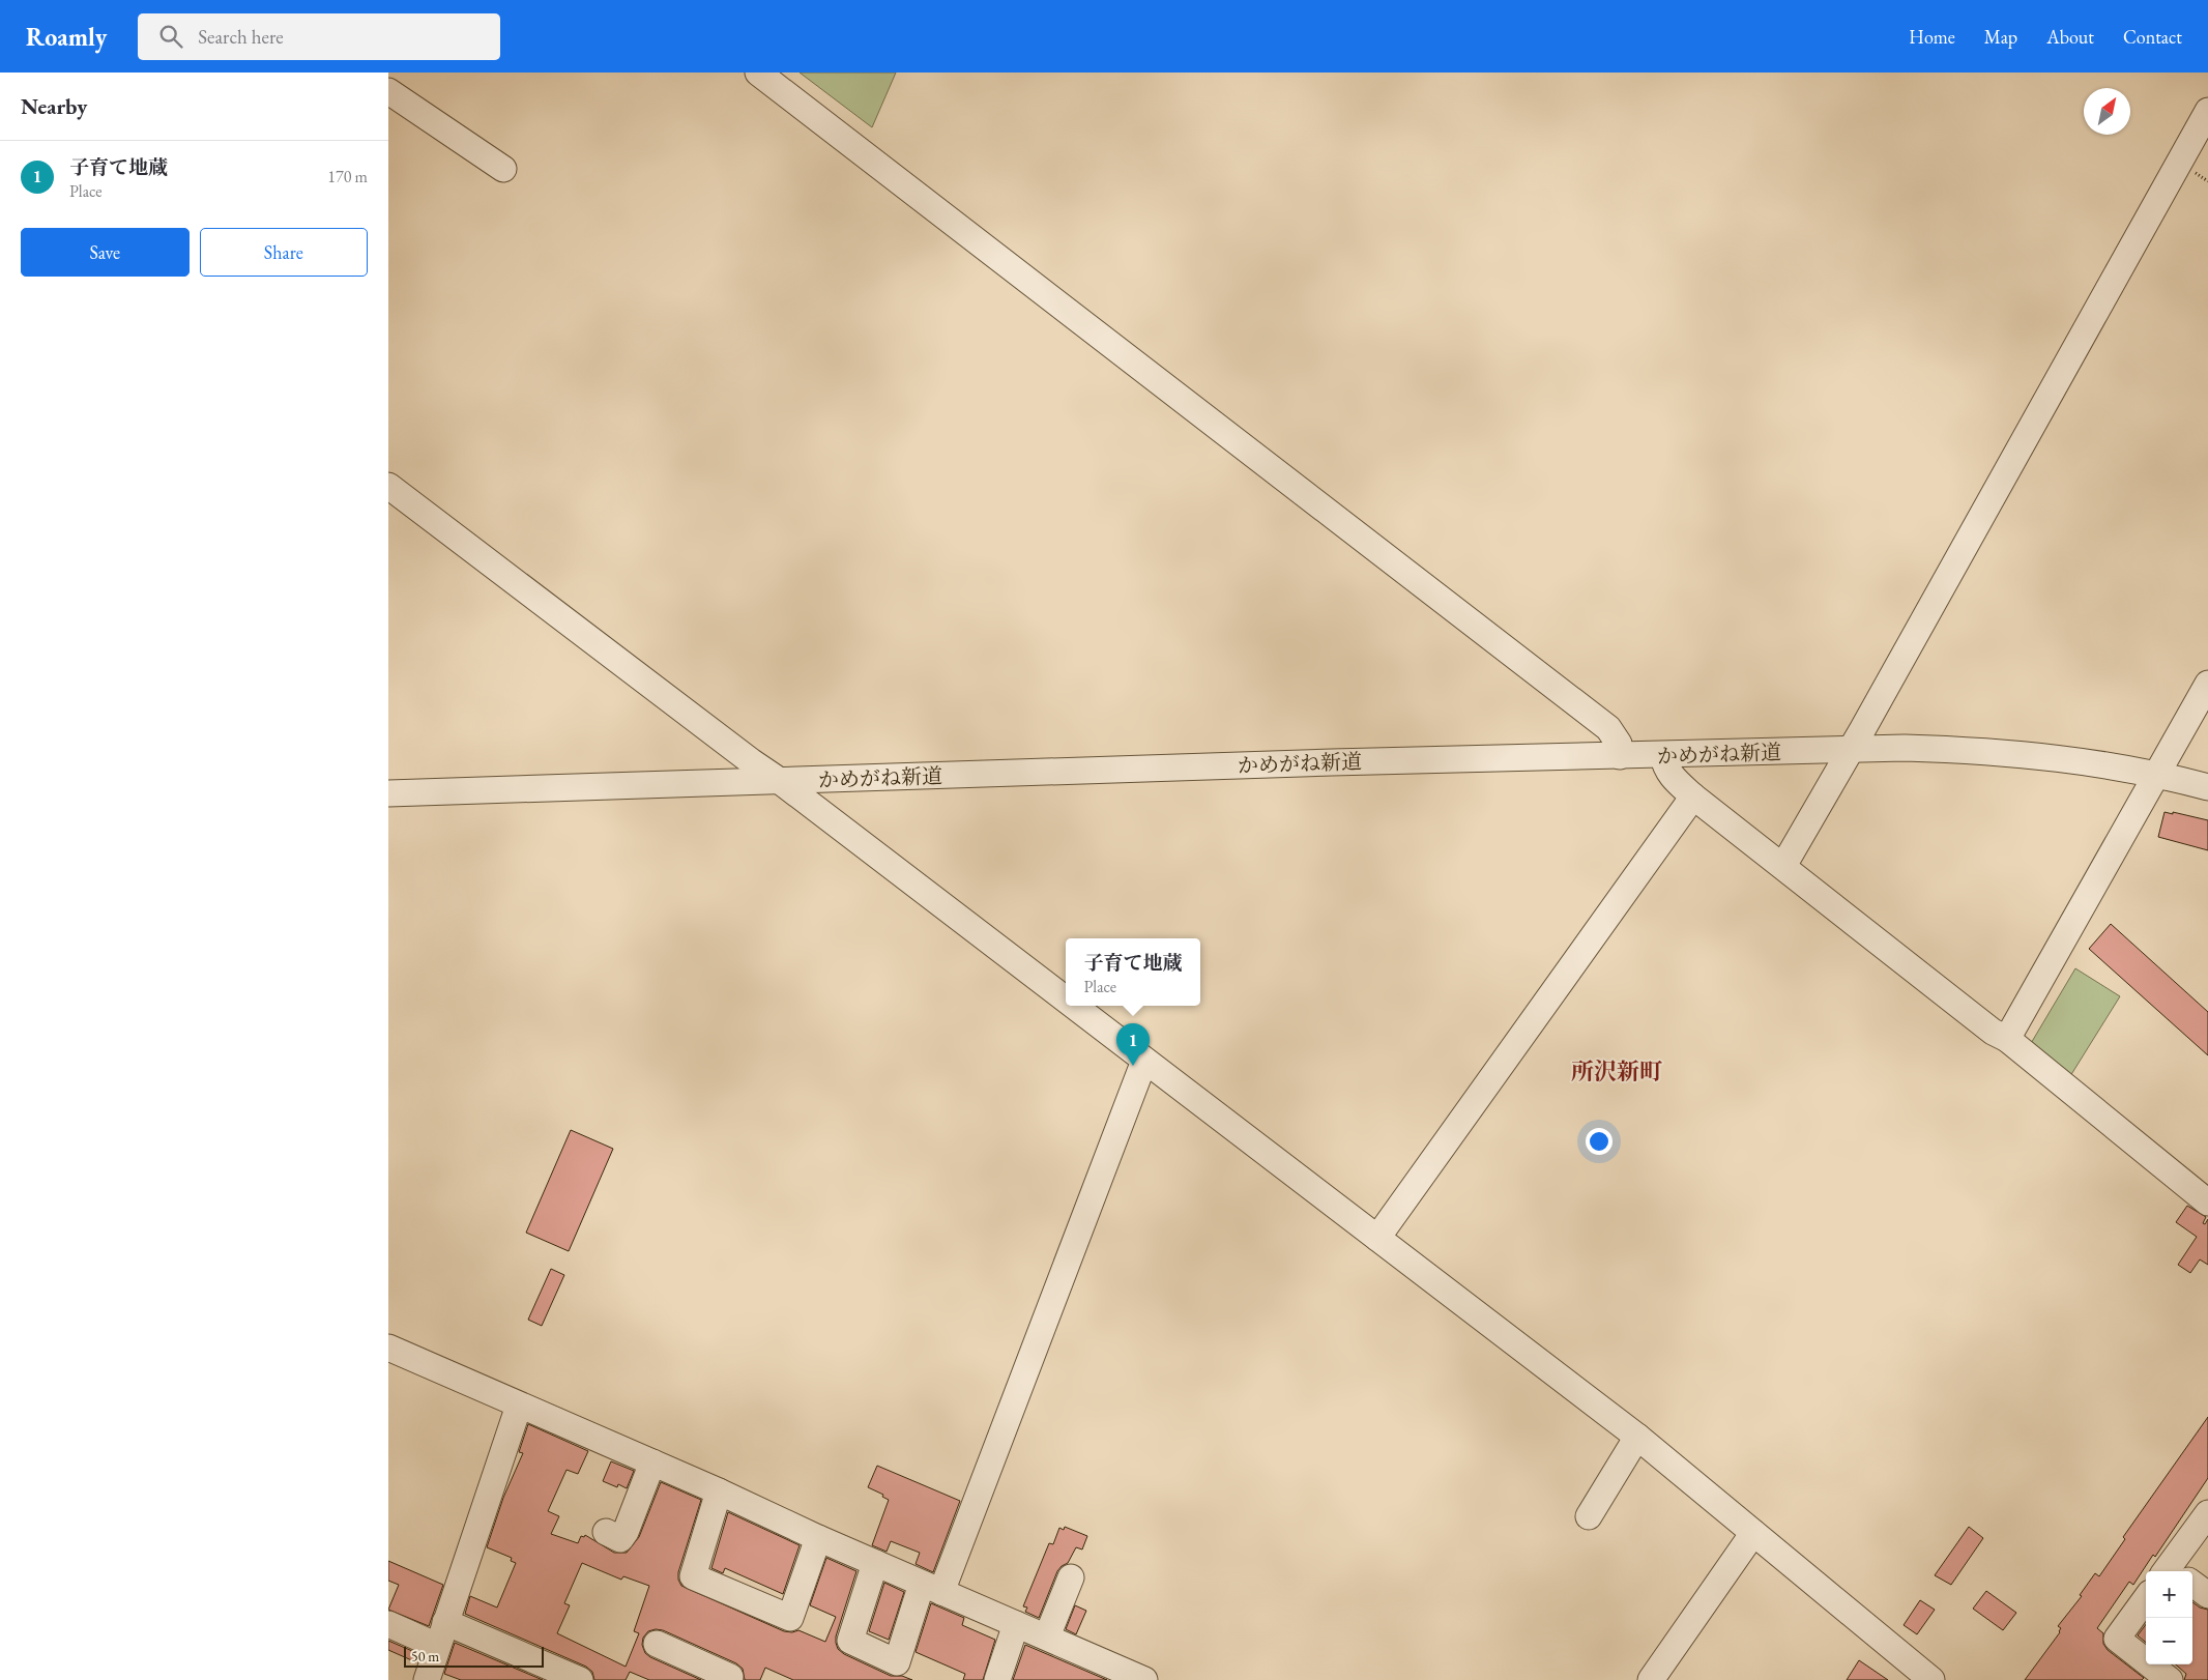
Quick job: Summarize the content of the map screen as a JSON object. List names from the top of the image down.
{
  "streets": {
    "street": ["かめがね新道"]
  },
  "districts": ["所沢新町"],
  "scale_bar": "50 m",
  "north": "top right",
  "page": {
    "header": "Roamly",
    "search": "Search here",
    "nav": [
      "Home",
      "Map",
      "About",
      "Contact"
    ],
    "heading": "Nearby",
    "list": [
      {
        "mark": "1",
        "name": "子育て地蔵",
        "note": "Place",
        "value": "170 m"
      }
    ],
    "buttons": ["Save", "Share"],
    "popup": ["子育て地蔵", "Place"],
    "pins": "1",
    "map_buttons": ["+", "−"],
    "scale": "50 m"
  }
}
